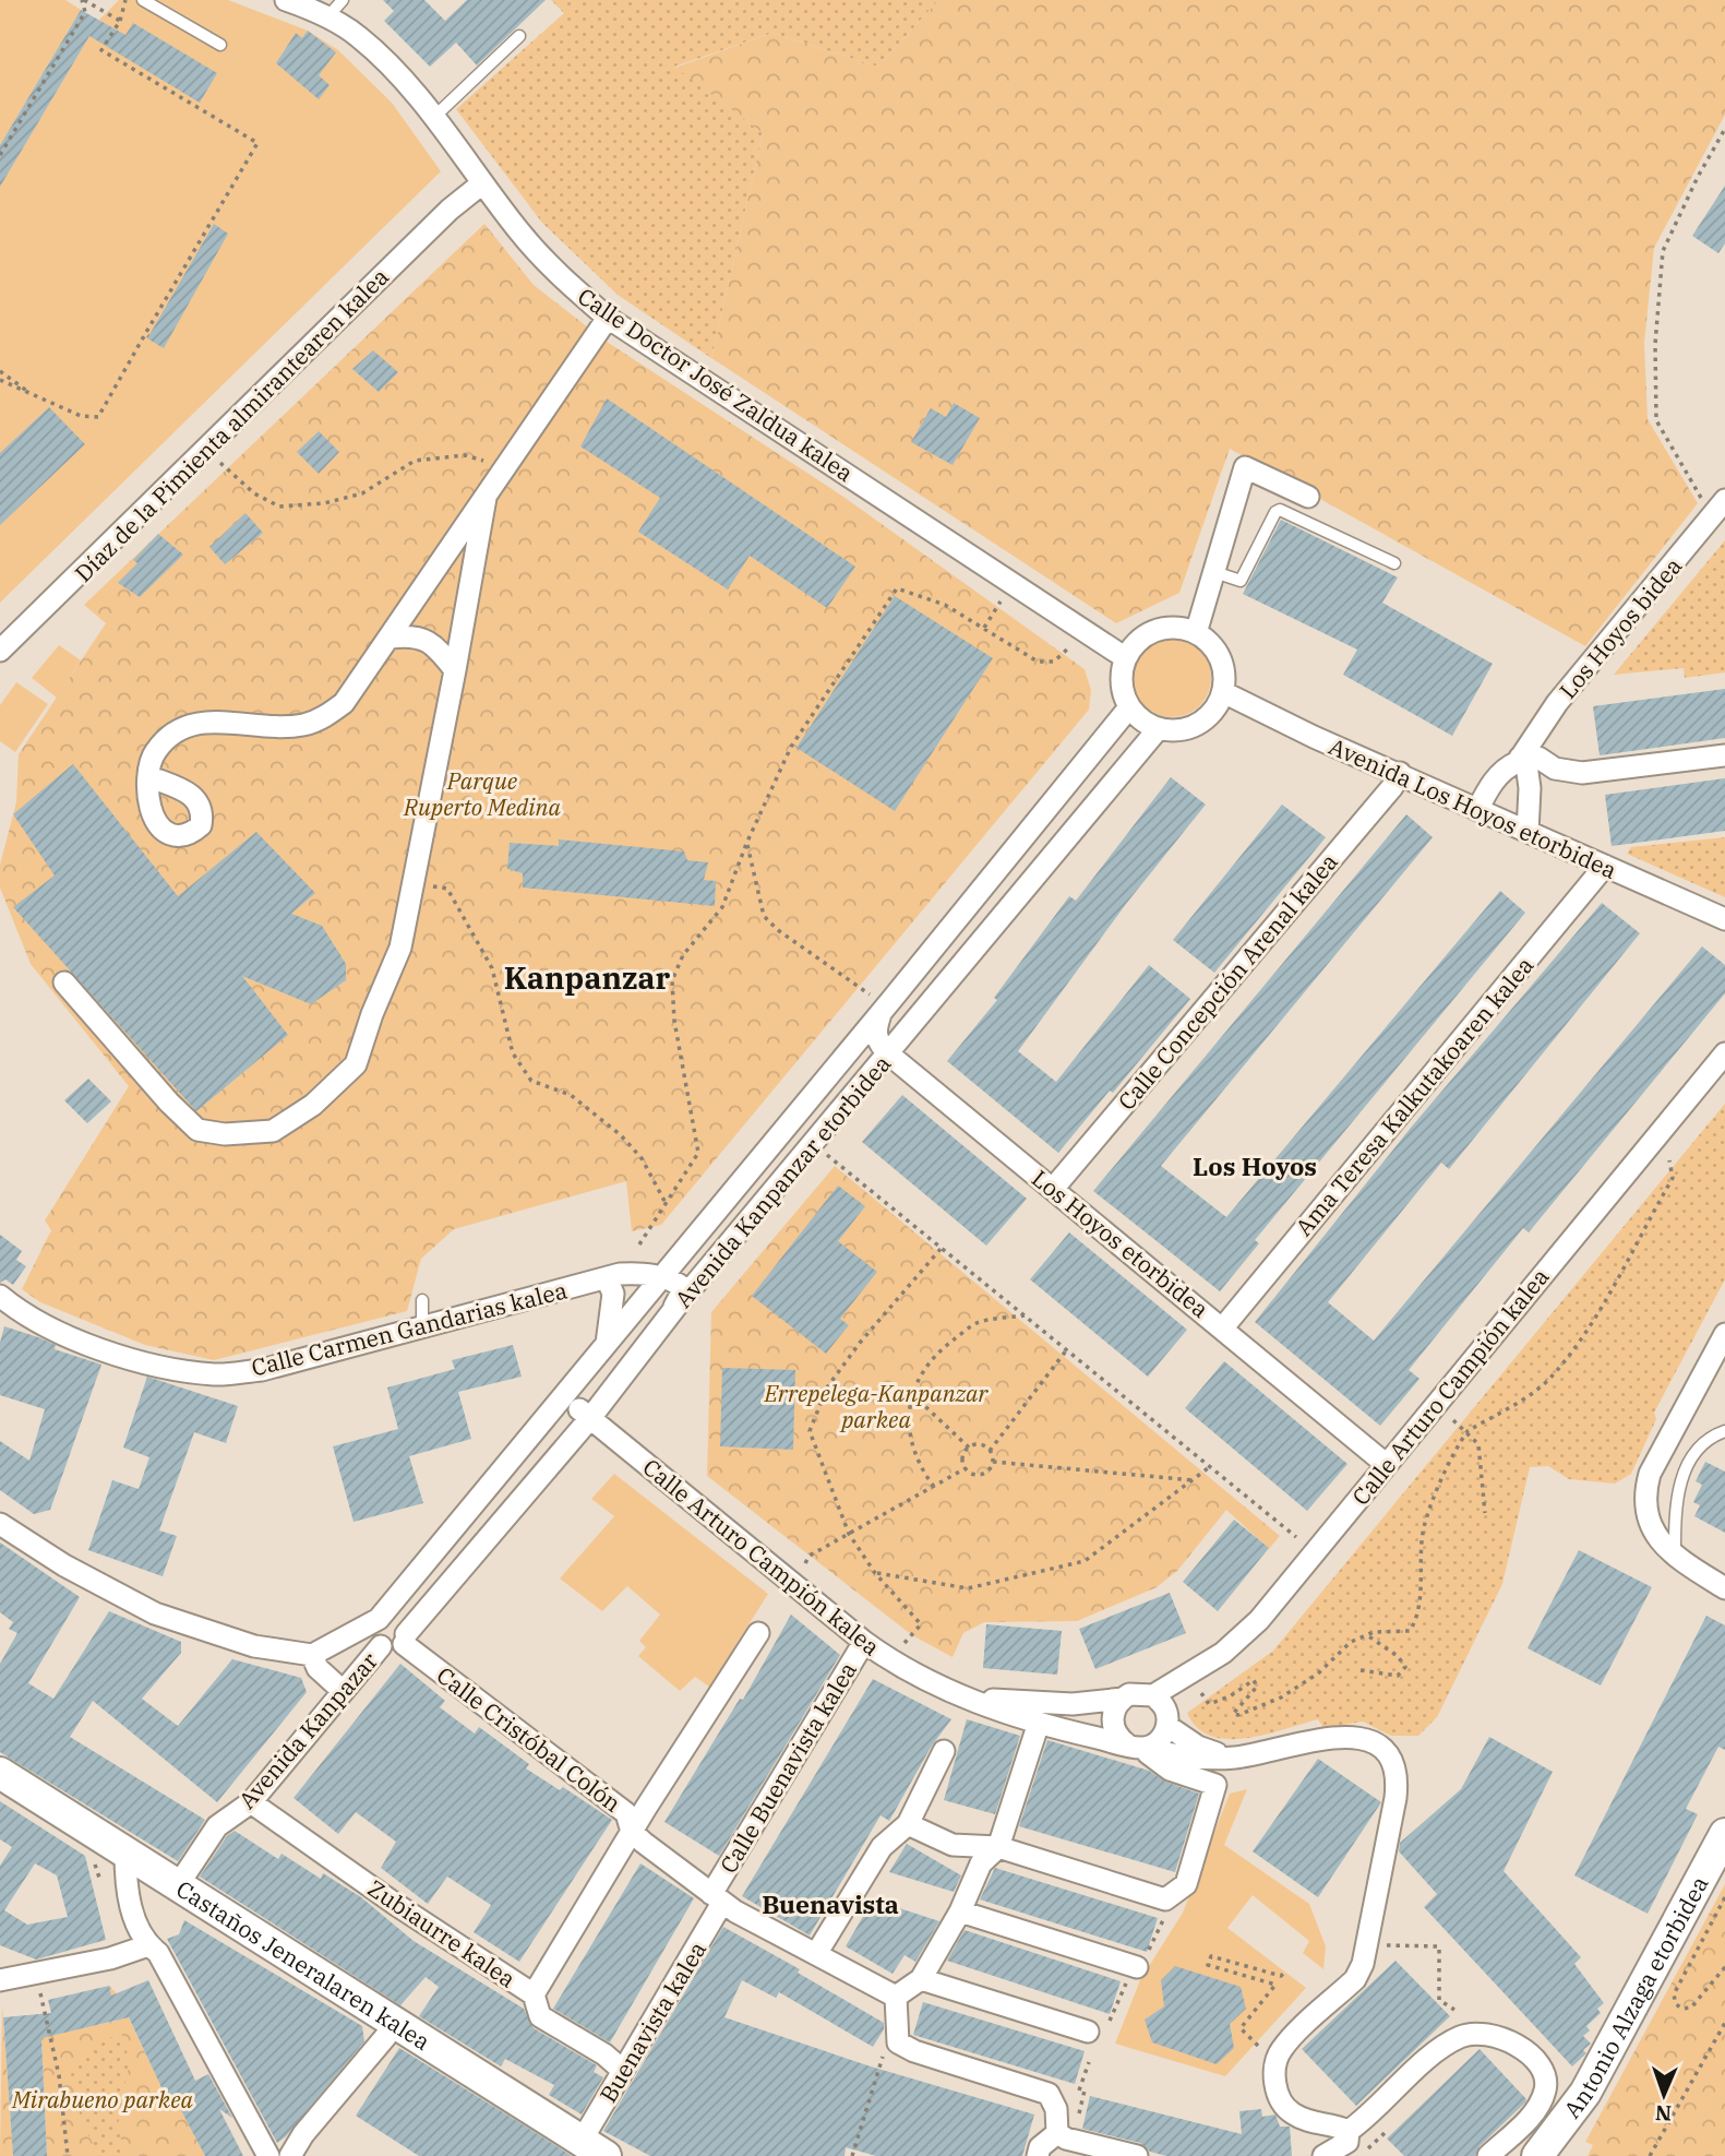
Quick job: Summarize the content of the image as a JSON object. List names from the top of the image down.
{
  "streets": {
    "street": [
      "Calle Doctor José Zaldua kalea",
      "Díaz de la Pimienta almirantearen kalea",
      "Los Hoyos bidea",
      "Avenida Los Hoyos etorbidea",
      "Calle Concepción Arenal kalea",
      "Ama Teresa Kalkutakoaren kalea",
      "Avenida Kanpanzar etorbidea",
      "Los Hoyos etorbidea",
      "Calle Carmen Gandarias kalea",
      "Calle Arturo Campión kalea",
      "Avenida Kanpazar",
      "Calle Cristóbal Colón",
      "Calle Buenavista kalea",
      "Zubiaurre kalea",
      "Castaños Jeneralaren kalea",
      "Antonio Alzaga etorbidea",
      "Buenavista kalea"
    ]
  },
  "crossings": [
    ["Calle Doctor José Zaldua kalea", "Díaz de la Pimienta almirantearen kalea"],
    ["Calle Doctor José Zaldua kalea", "Avenida Los Hoyos etorbidea"],
    ["Calle Doctor José Zaldua kalea", "Avenida Kanpanzar etorbidea"],
    ["Avenida Los Hoyos etorbidea", "Calle Concepción Arenal kalea"],
    ["Avenida Los Hoyos etorbidea", "Ama Teresa Kalkutakoaren kalea"],
    ["Avenida Los Hoyos etorbidea", "Avenida Kanpanzar etorbidea"],
    ["Calle Concepción Arenal kalea", "Los Hoyos etorbidea"],
    ["Ama Teresa Kalkutakoaren kalea", "Los Hoyos etorbidea"],
    ["Avenida Kanpanzar etorbidea", "Los Hoyos etorbidea"],
    ["Avenida Kanpanzar etorbidea", "Calle Carmen Gandarias kalea"],
    ["Avenida Kanpanzar etorbidea", "Calle Arturo Campión kalea"],
    ["Avenida Kanpanzar etorbidea", "Avenida Kanpazar"],
    ["Avenida Kanpanzar etorbidea", "Calle Cristóbal Colón"],
    ["Los Hoyos etorbidea", "Calle Arturo Campión kalea"],
    ["Calle Arturo Campión kalea", "Calle Buenavista kalea"],
    ["Avenida Kanpazar", "Calle Cristóbal Colón"],
    ["Avenida Kanpazar", "Zubiaurre kalea"],
    ["Avenida Kanpazar", "Castaños Jeneralaren kalea"],
    ["Calle Cristóbal Colón", "Calle Buenavista kalea"],
    ["Calle Cristóbal Colón", "Buenavista kalea"],
    ["Calle Buenavista kalea", "Buenavista kalea"],
    ["Zubiaurre kalea", "Buenavista kalea"],
    ["Castaños Jeneralaren kalea", "Buenavista kalea"]
  ],
  "districts": ["Kanpanzar", "Los Hoyos", "Buenavista"],
  "parks": ["Parque Ruperto Medina", "Errepelega-Kanpanzar parkea", "Mirabueno parkea"],
  "north": "bottom"
}
